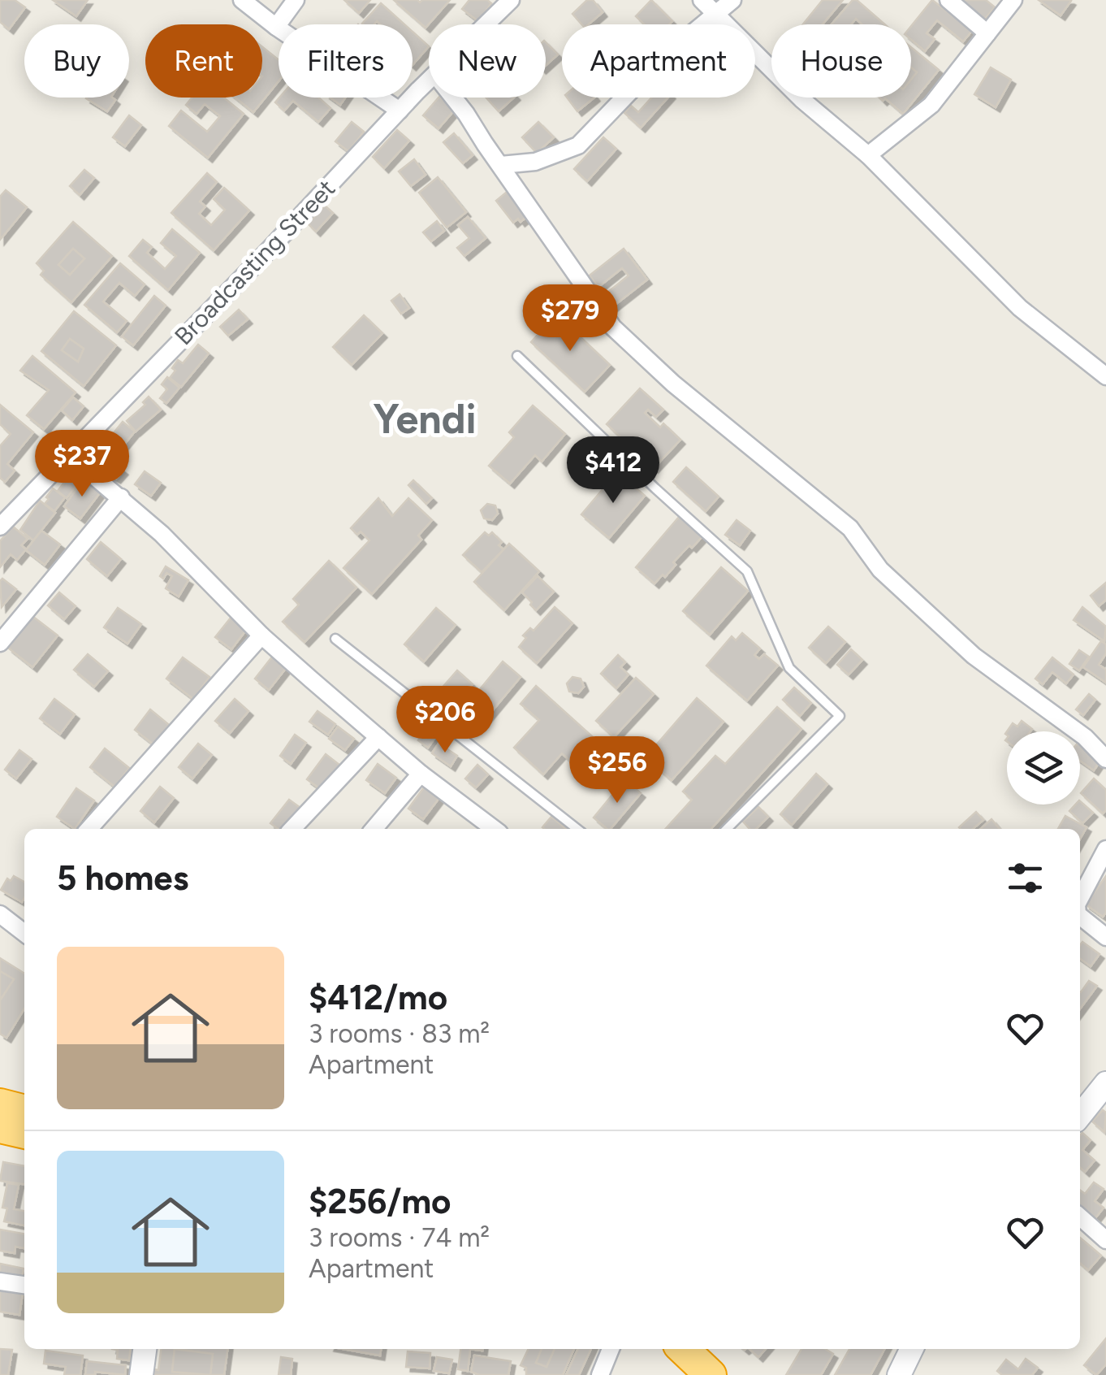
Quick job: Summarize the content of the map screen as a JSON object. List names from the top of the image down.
{
  "streets": {
    "street": ["Broadcasting Street"]
  },
  "districts": ["Yendi"],
  "page": {
    "chip": [
      "Buy",
      "Rent",
      "Filters",
      "New",
      "Apartment",
      "House"
    ],
    "price": [
      "$279",
      "$237",
      "$412",
      "$206",
      "$256"
    ],
    "heading": "5 homes",
    "list": [
      {
        "name": "$412/mo",
        "note": "3 rooms · 83 m² · Apartment"
      },
      {
        "name": "$256/mo",
        "note": "3 rooms · 74 m² · Apartment"
      }
    ]
  }
}
